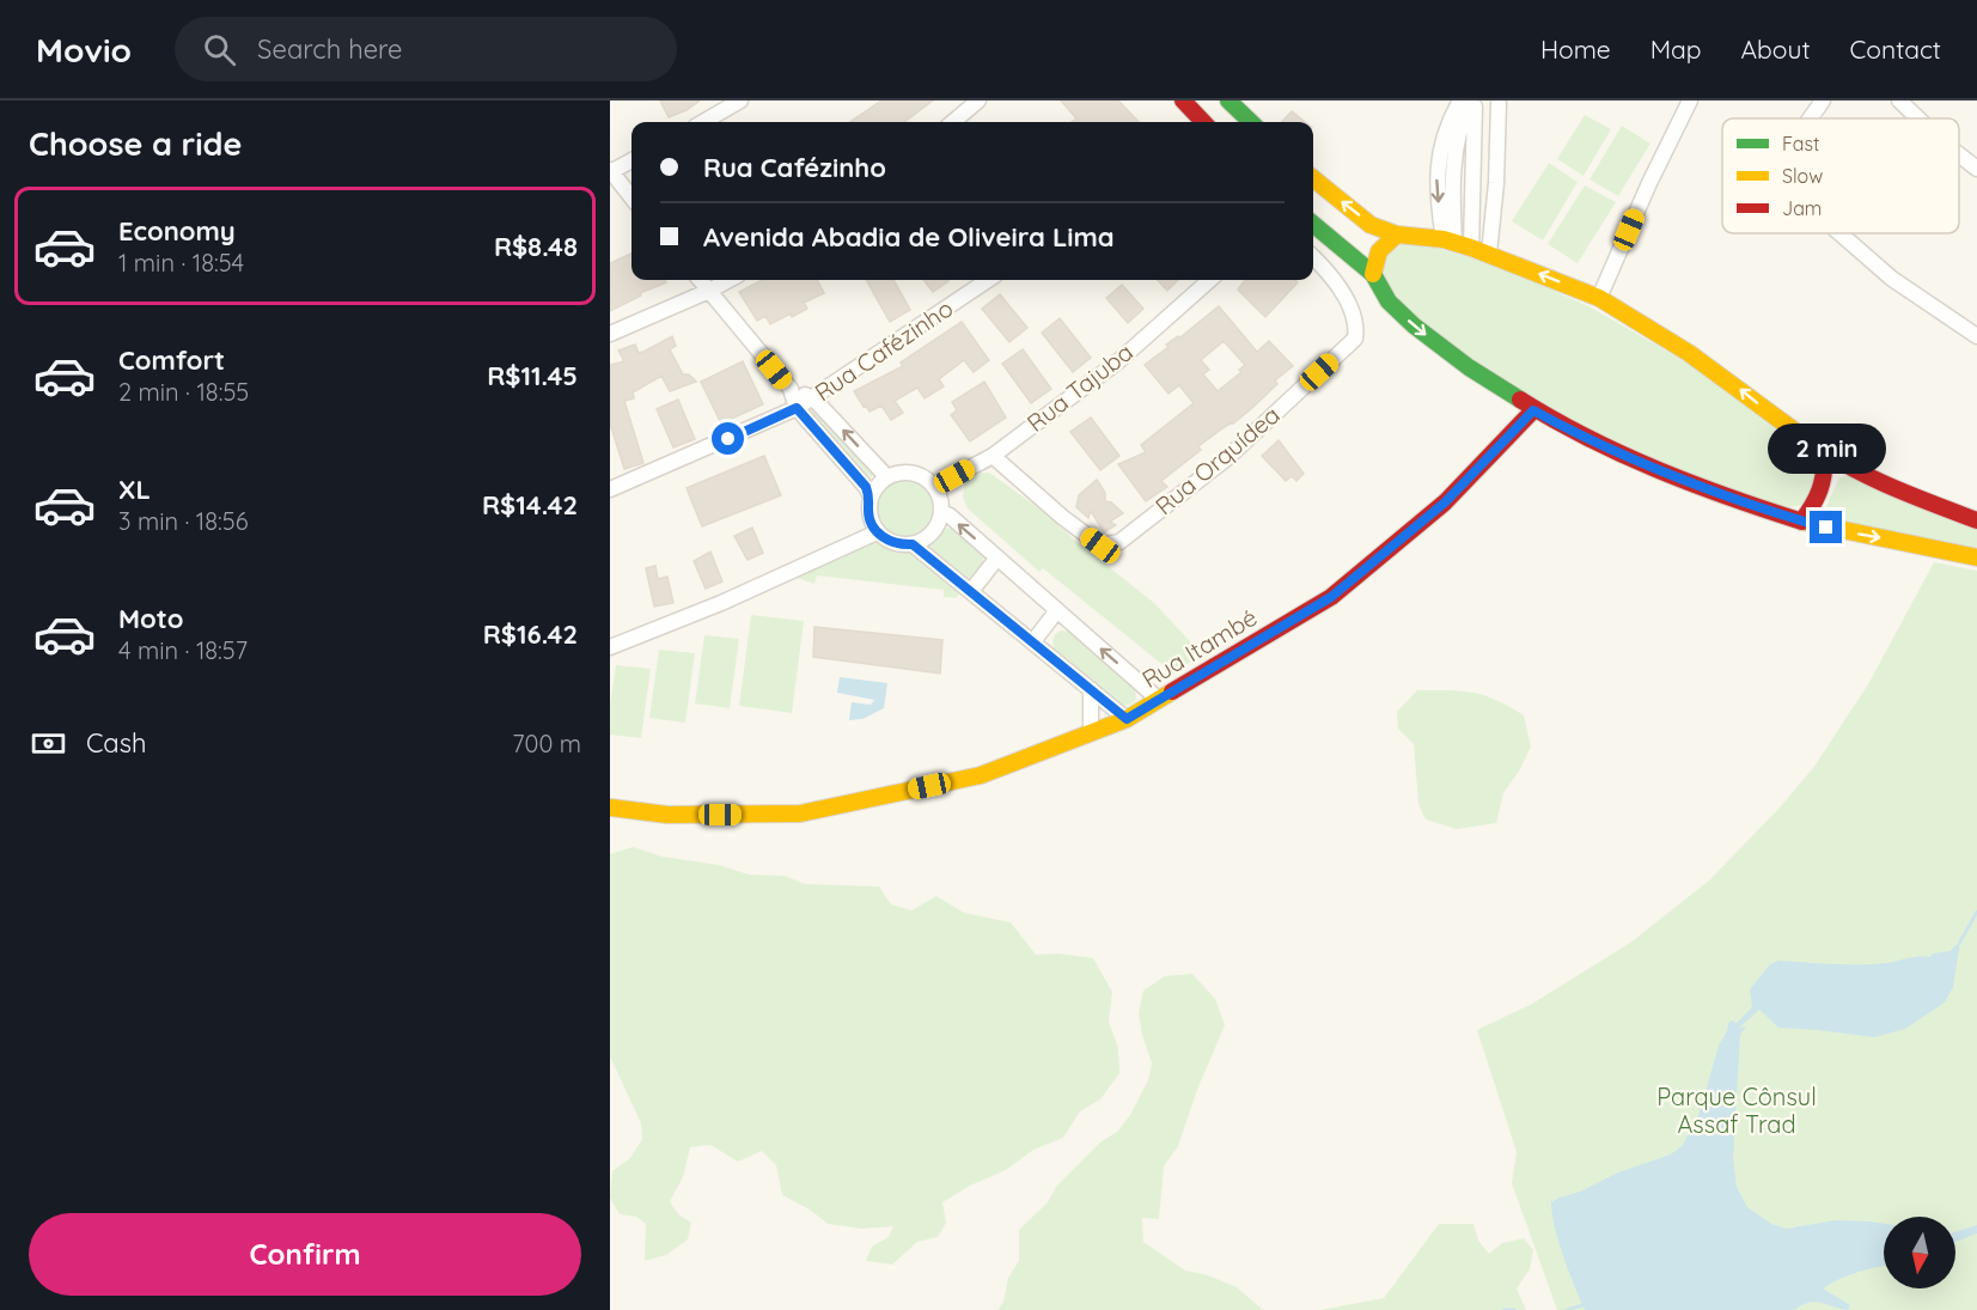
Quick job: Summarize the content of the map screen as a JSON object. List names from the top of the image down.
{
  "streets": {
    "street": [
      "Rua Cafézinho",
      "Rua Tajuba",
      "Rua Orquídea",
      "Rua Itambé"
    ]
  },
  "crossings": [
    ["Rua Tajuba", "Rua Orquídea"]
  ],
  "parks": ["Parque Cônsul Assaf Trad"],
  "legend": ["Fast", "Slow", "Jam"],
  "north": "bottom",
  "page": {
    "header": "Movio",
    "search": "Search here",
    "nav": [
      "Home",
      "Map",
      "About",
      "Contact"
    ],
    "heading": "Choose a ride",
    "banner": ["Rua Cafézinho", "Avenida Abadia de Oliveira Lima"],
    "list": [
      {
        "name": "Economy",
        "note": "1 min · 18:54",
        "value": "R$8.48"
      },
      {
        "name": "Comfort",
        "note": "2 min · 18:55",
        "value": "R$11.45"
      },
      {
        "name": "XL",
        "note": "3 min · 18:56",
        "value": "R$14.42"
      },
      {
        "name": "Moto",
        "note": "4 min · 18:57",
        "value": "R$16.42"
      }
    ],
    "bubble": "2 min",
    "pay": ["Cash", "700 m"],
    "buttons": "Confirm"
  }
}
